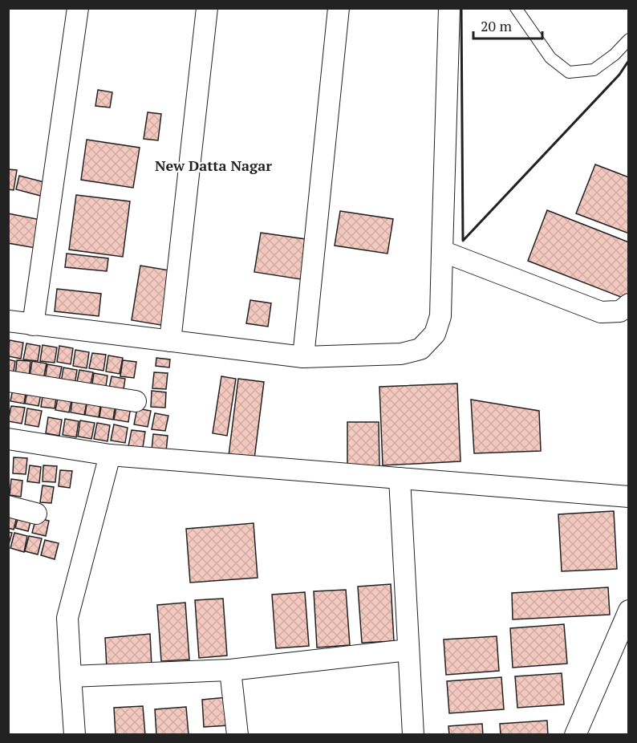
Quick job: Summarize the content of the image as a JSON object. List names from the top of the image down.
{
  "districts": ["New Datta Nagar"],
  "scale_bar": "20 m"
}
